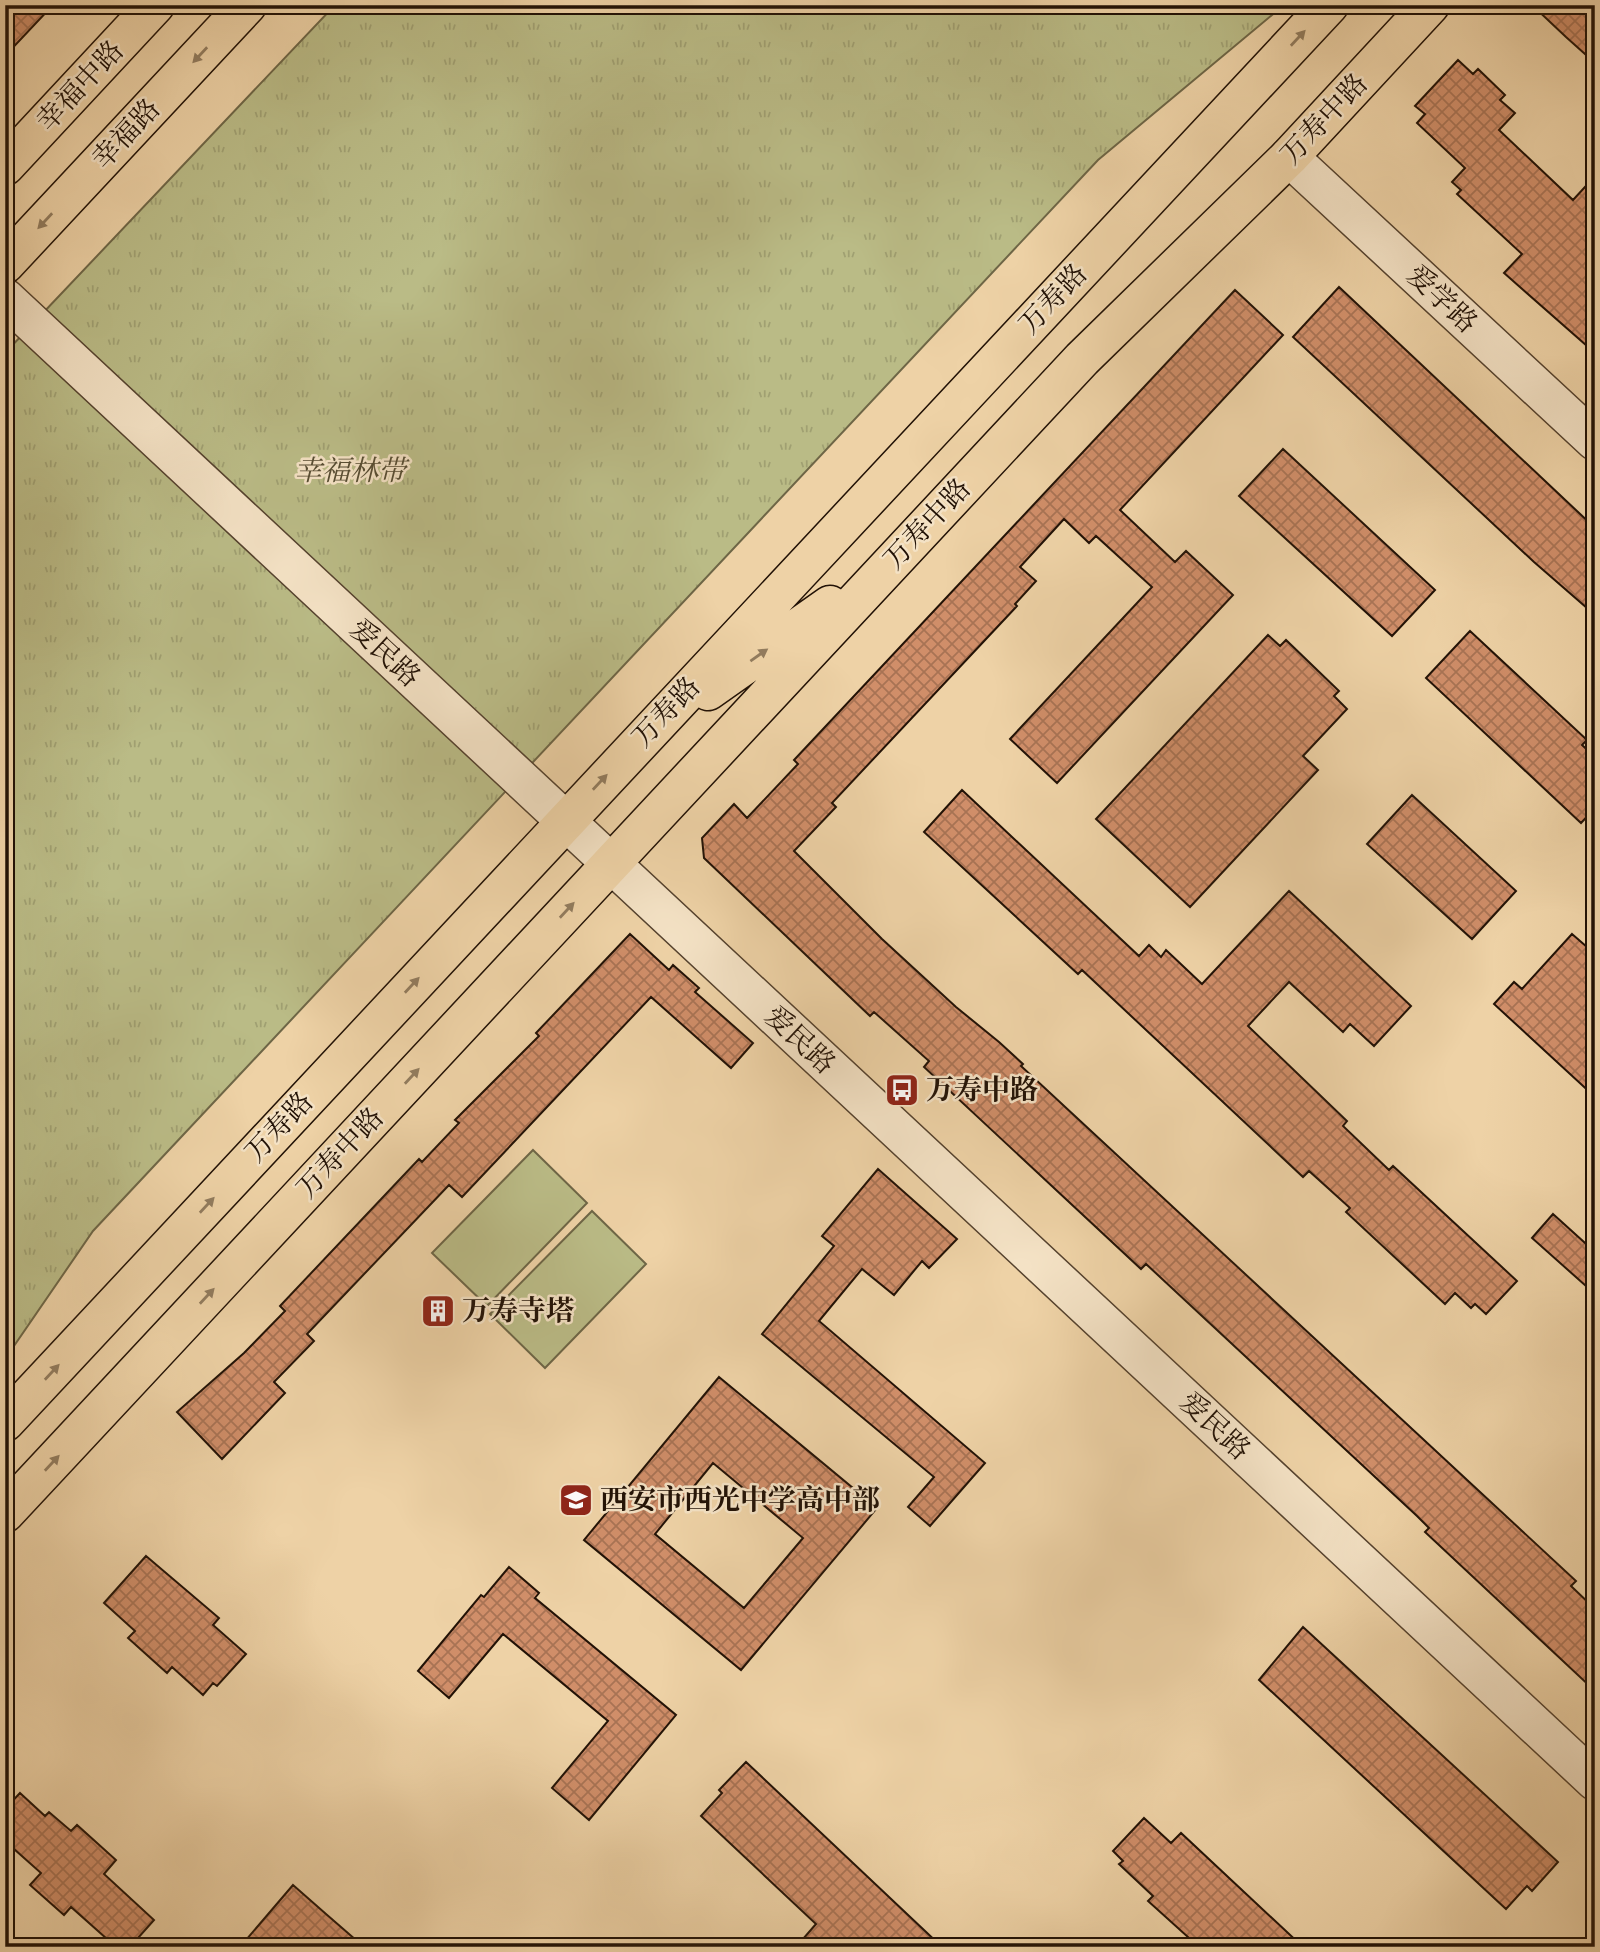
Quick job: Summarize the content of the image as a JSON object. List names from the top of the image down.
{
  "streets": {
    "main road": [
      "幸福中路",
      "万寿中路",
      "幸福路",
      "万寿路"
    ],
    "street": ["爱学路", "爱民路"]
  },
  "crossings": [
    ["万寿中路", "爱学路"],
    ["万寿中路", "爱民路"],
    ["万寿路", "爱民路"]
  ],
  "one_way": ["万寿中路", "幸福路", "万寿路"],
  "parks": ["幸福林带"],
  "places": {
    "bus stop": ["万寿中路"],
    "building": ["万寿寺塔"],
    "school or university": ["西安市西光中学高中部"]
  }
}
